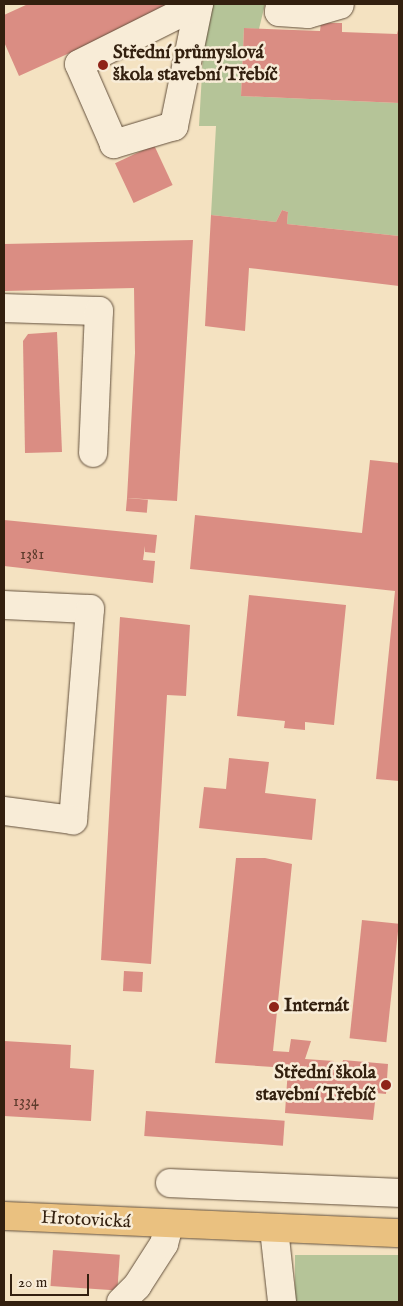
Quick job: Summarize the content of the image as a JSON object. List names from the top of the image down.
{
  "streets": {
    "main road": ["Hrotovická"]
  },
  "places": ["Střední průmyslová škola stavební Třebíč", "Internát", "Střední škola stavební Třebíč"],
  "house_numbers": ["1381", "1334"],
  "scale_bar": "20 m"
}
